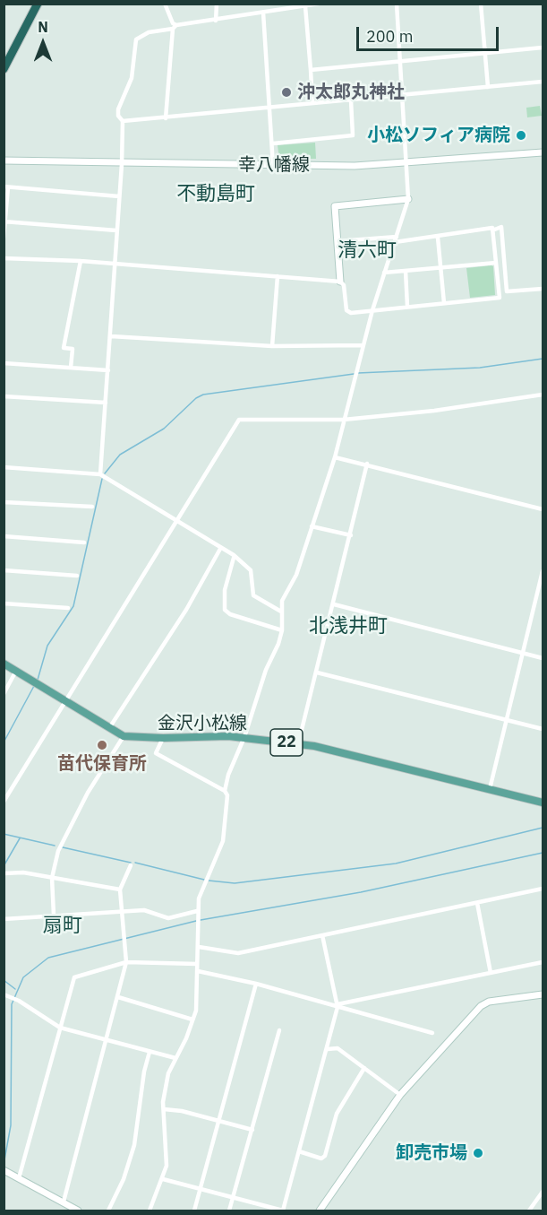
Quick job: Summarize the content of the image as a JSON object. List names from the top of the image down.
{
  "streets": {
    "main road": ["金沢小松線", "22"],
    "street": ["幸八幡線"]
  },
  "districts": [
    "不動島町",
    "清六町",
    "北浅井町",
    "扇町"
  ],
  "places": [
    "沖太郎丸神社",
    "小松ソフィア病院",
    "苗代保育所",
    "卸売市場"
  ],
  "scale_bar": "200 m",
  "north": "top"
}
